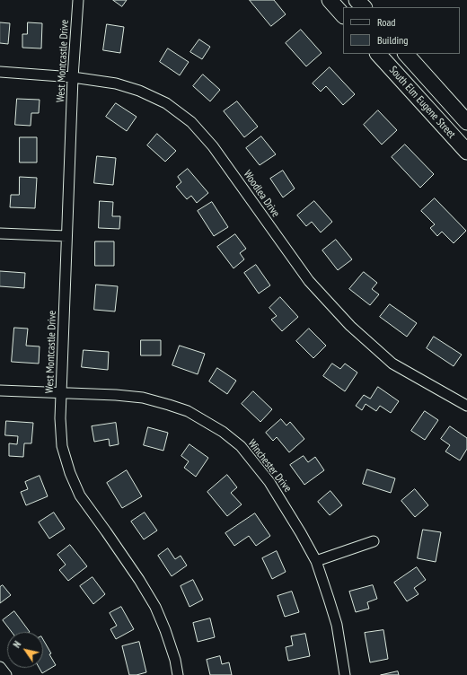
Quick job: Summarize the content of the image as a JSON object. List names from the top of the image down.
{
  "streets": {
    "main road": ["South Elm Eugene Street"],
    "street": ["West Montcastle Drive", "Woodlea Drive", "Winchester Drive"]
  },
  "crossings": [
    ["West Montcastle Drive", "Woodlea Drive"],
    ["West Montcastle Drive", "Winchester Drive"]
  ],
  "legend": ["Road", "Building"],
  "north": "top left"
}
